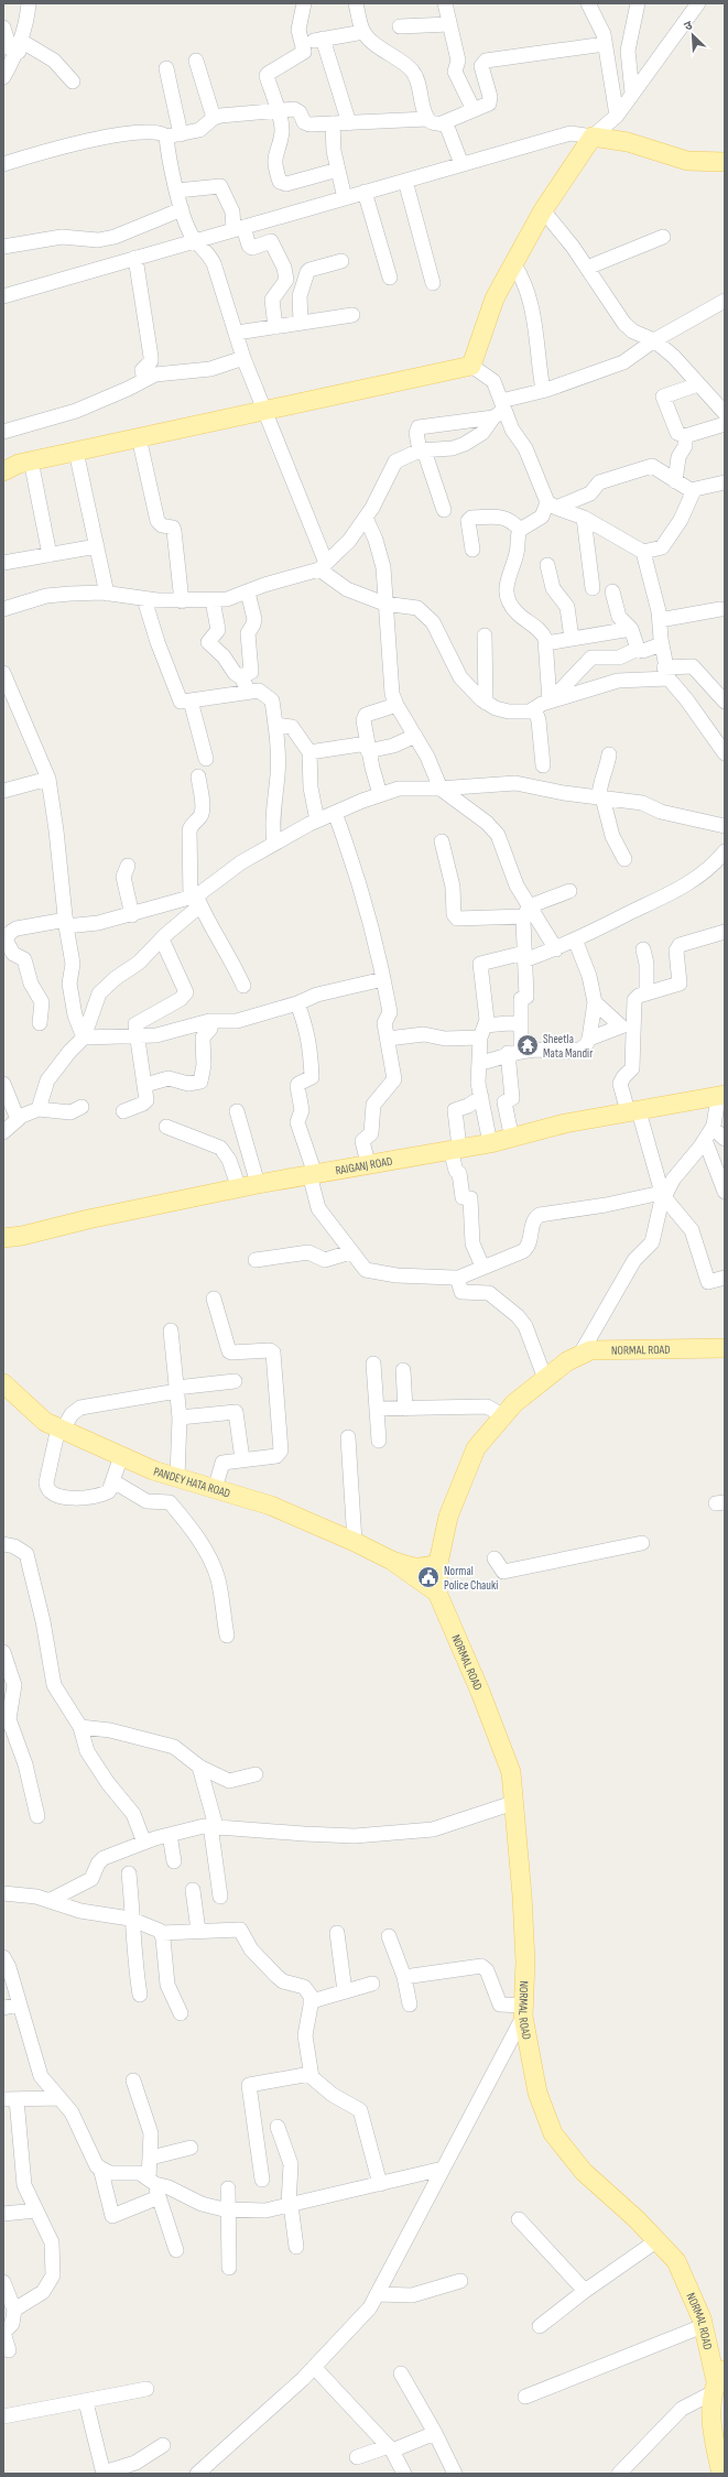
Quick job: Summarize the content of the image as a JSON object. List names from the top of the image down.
{
  "streets": {
    "main road": ["RAIGANJ ROAD", "NORMAL ROAD", "PANDEY HATA ROAD"]
  },
  "places": {
    "temple": ["Sheetla Mata Mandir"],
    "public building": ["Normal Police Chauki"]
  },
  "north": "top left"
}
